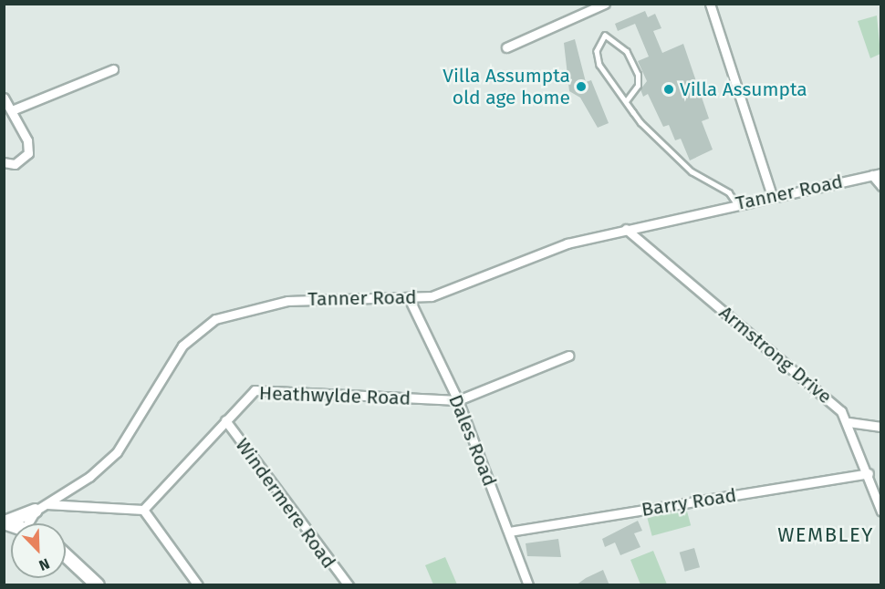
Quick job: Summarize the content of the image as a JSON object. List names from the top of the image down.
{
  "streets": {
    "street": [
      "Tanner Road",
      "Armstrong Drive",
      "Heathwylde Road",
      "Dales Road",
      "Barry Road",
      "Windermere Road"
    ]
  },
  "crossings": [
    ["Tanner Road", "Armstrong Drive"],
    ["Tanner Road", "Dales Road"],
    ["Armstrong Drive", "Barry Road"],
    ["Heathwylde Road", "Dales Road"],
    ["Heathwylde Road", "Windermere Road"],
    ["Dales Road", "Barry Road"]
  ],
  "districts": ["WEMBLEY"],
  "places": ["Villa Assumpta old age home", "Villa Assumpta"],
  "north": "bottom right"
}
